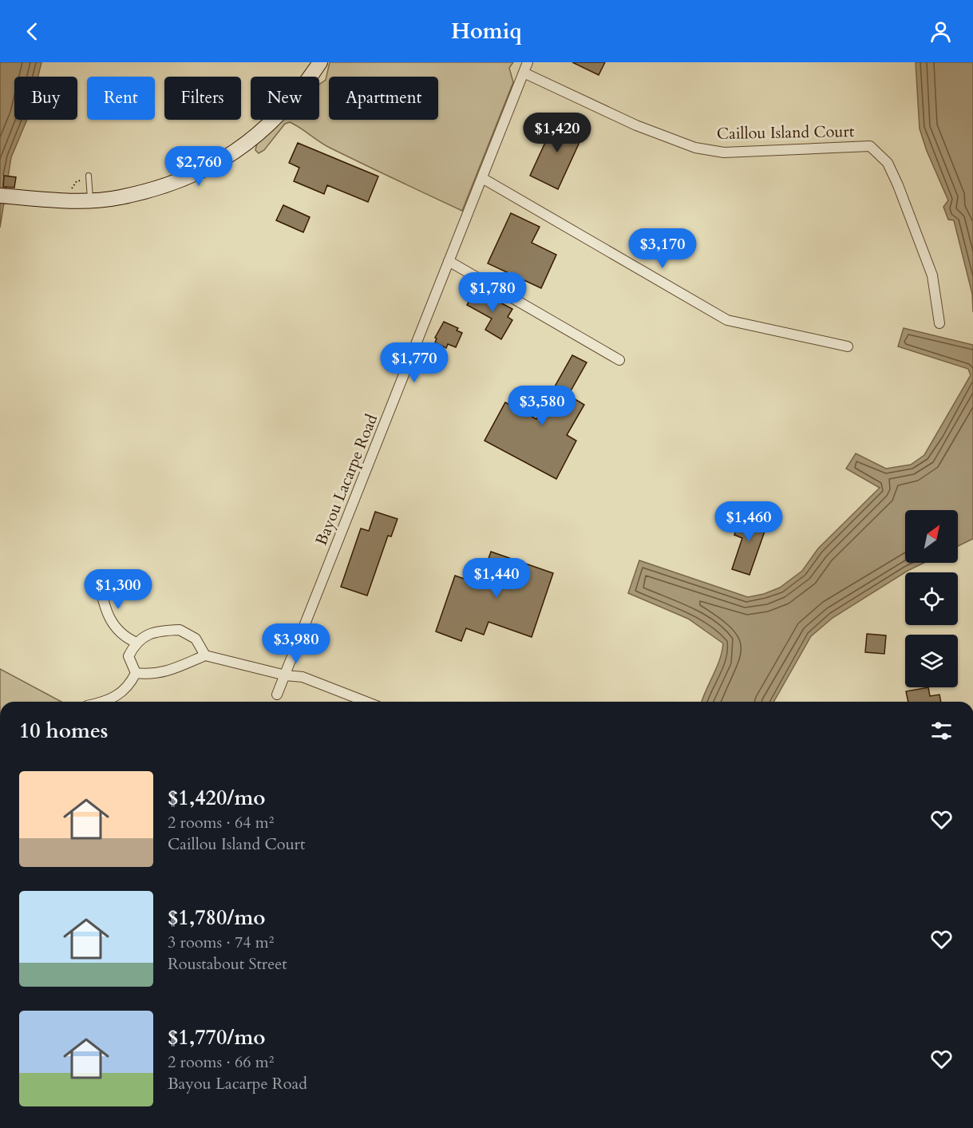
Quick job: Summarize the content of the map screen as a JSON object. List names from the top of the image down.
{
  "streets": {
    "street": ["Caillou Island Court", "Bayou Lacarpe Road"]
  },
  "crossings": [
    ["Caillou Island Court", "Bayou Lacarpe Road"]
  ],
  "north": "top right",
  "page": {
    "header": "Homiq",
    "chip": [
      "Buy",
      "Rent",
      "Filters",
      "New",
      "Apartment"
    ],
    "price": [
      "$1,420",
      "$2,760",
      "$3,170",
      "$1,780",
      "$1,770",
      "$3,580",
      "$1,460",
      "$1,440",
      "$1,300",
      "$3,980"
    ],
    "heading": "10 homes",
    "list": [
      {
        "name": "$1,420/mo",
        "note": "2 rooms · 64 m² · Caillou Island Court"
      },
      {
        "name": "$1,780/mo",
        "note": "3 rooms · 74 m² · Roustabout Street"
      },
      {
        "name": "$1,770/mo",
        "note": "2 rooms · 66 m² · Bayou Lacarpe Road"
      }
    ]
  }
}
